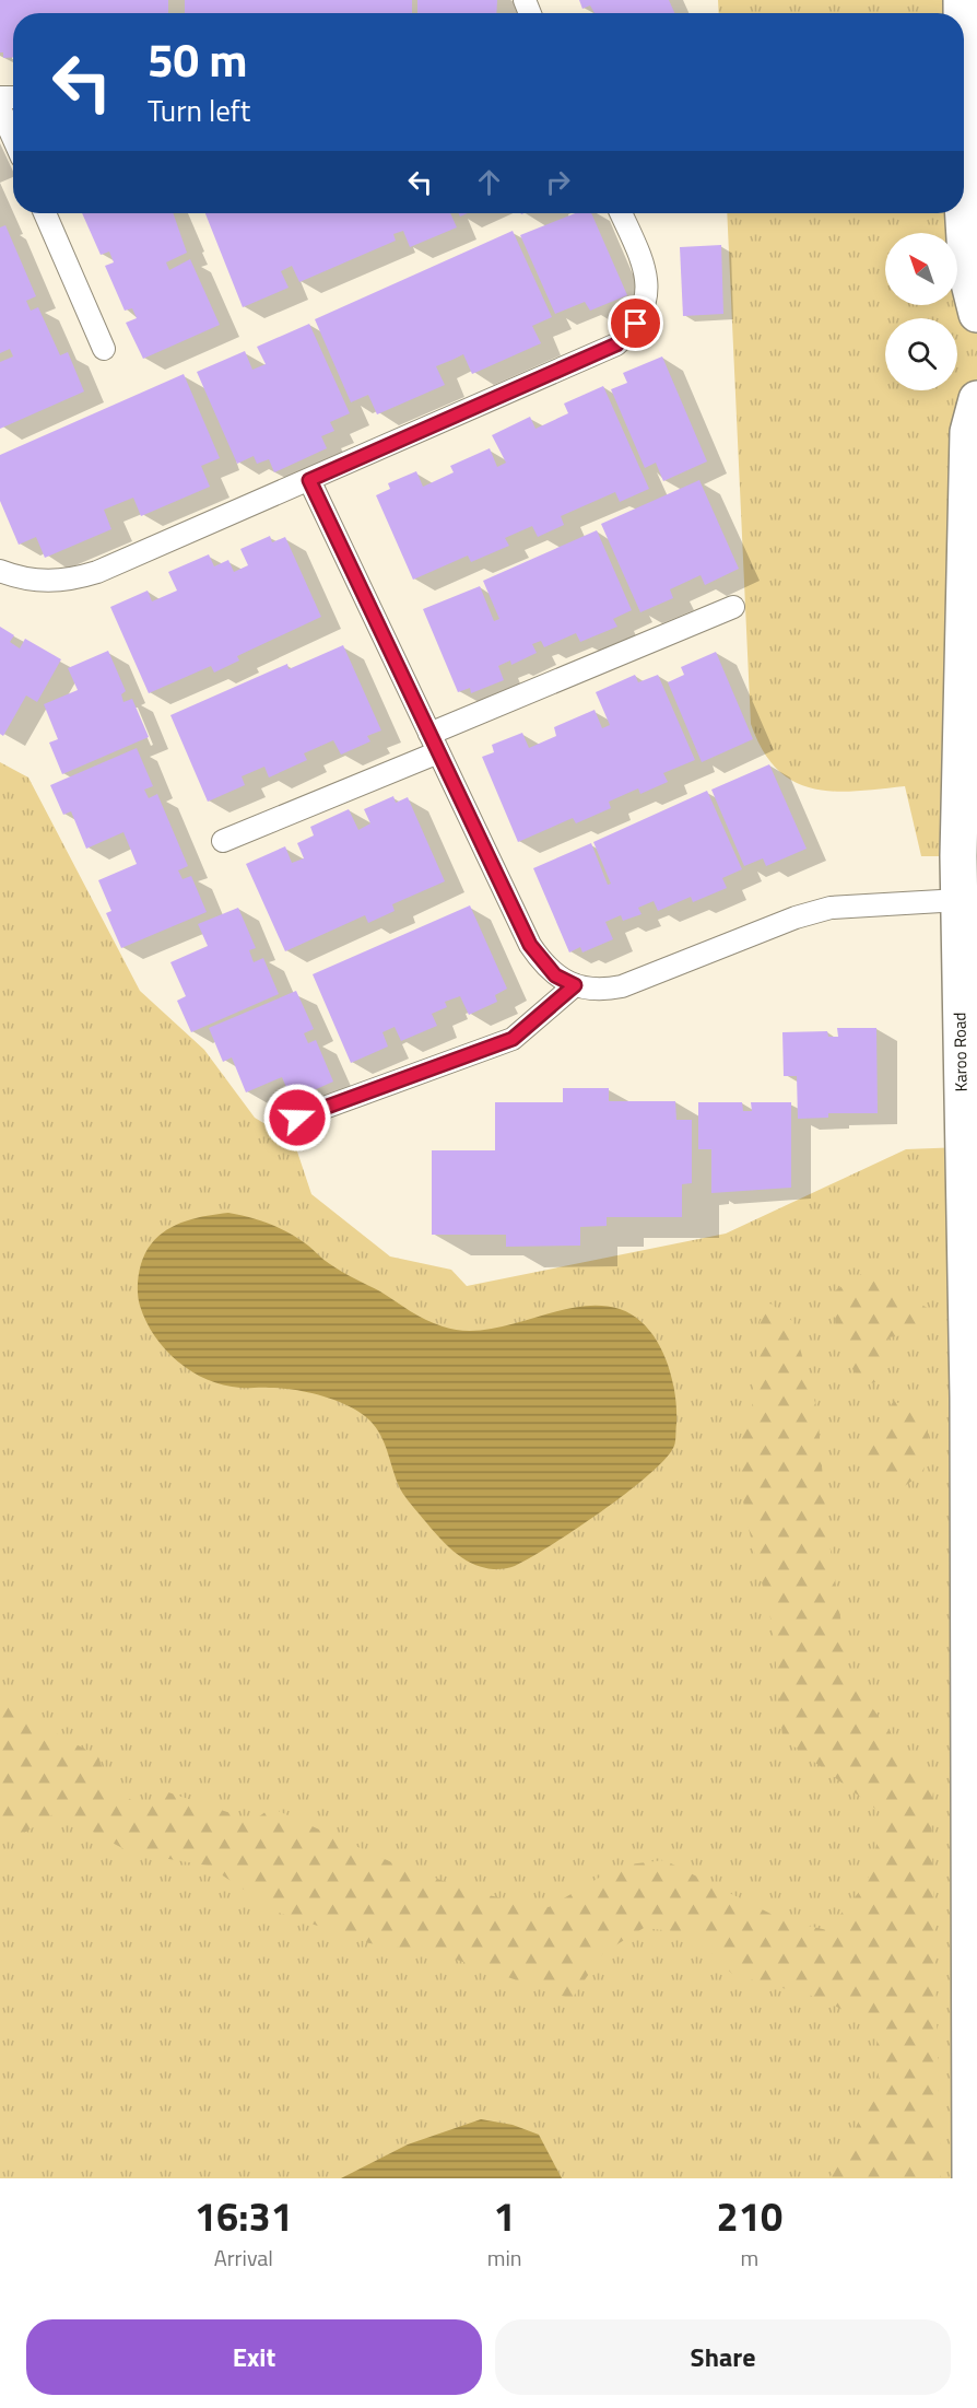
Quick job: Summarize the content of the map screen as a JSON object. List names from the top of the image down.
{
  "streets": {
    "street": ["Karoo Road"]
  },
  "north": "top left",
  "page": {
    "turn": ["50 m", "Turn left"],
    "eta": [
      "16:31",
      "Arrival",
      "1",
      "min",
      "210",
      "m"
    ],
    "buttons": ["Exit", "Share"]
  }
}
